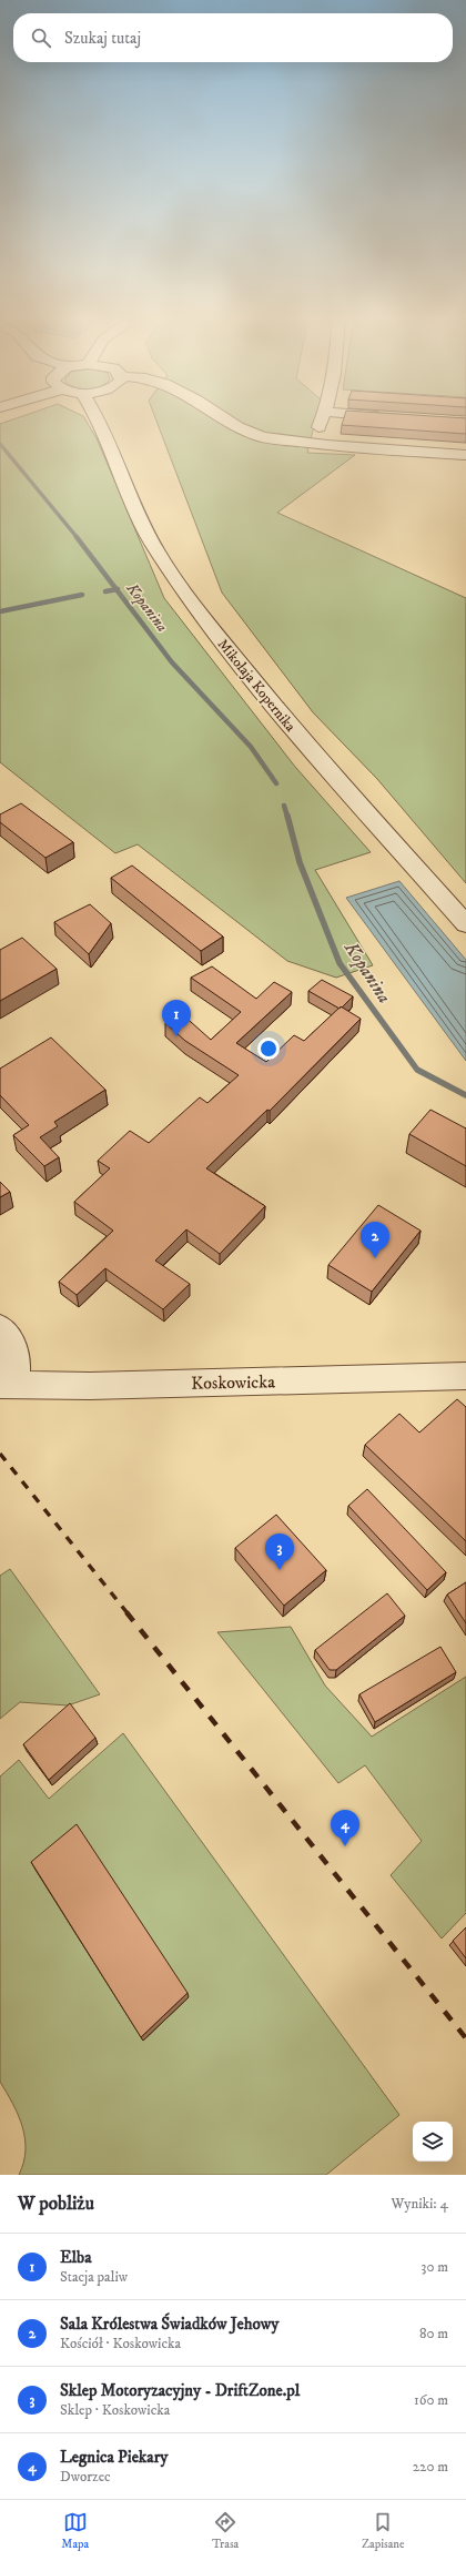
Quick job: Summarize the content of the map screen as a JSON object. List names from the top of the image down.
{
  "streets": {
    "street": ["Mikołaja Kopernika", "Koskowicka"]
  },
  "water": ["Kopanina"],
  "page": {
    "search": "Szukaj tutaj",
    "pins": [
      "1",
      "2",
      "3",
      "4"
    ],
    "heading": ["W pobliżu", "Wyniki: 4"],
    "list": [
      {
        "mark": "1",
        "name": "Elba",
        "note": "Stacja paliw",
        "value": "30 m"
      },
      {
        "mark": "2",
        "name": "Sala Królestwa Świadków Jehowy",
        "note": "Kościół · Koskowicka",
        "value": "80 m"
      },
      {
        "mark": "3",
        "name": "Sklep Motoryzacyjny - DriftZone.pl",
        "note": "Sklep · Koskowicka",
        "value": "160 m"
      },
      {
        "mark": "4",
        "name": "Legnica Piekary",
        "note": "Dworzec",
        "value": "220 m"
      }
    ],
    "nav": ["Mapa", "Trasa", "Zapisane"]
  }
}
